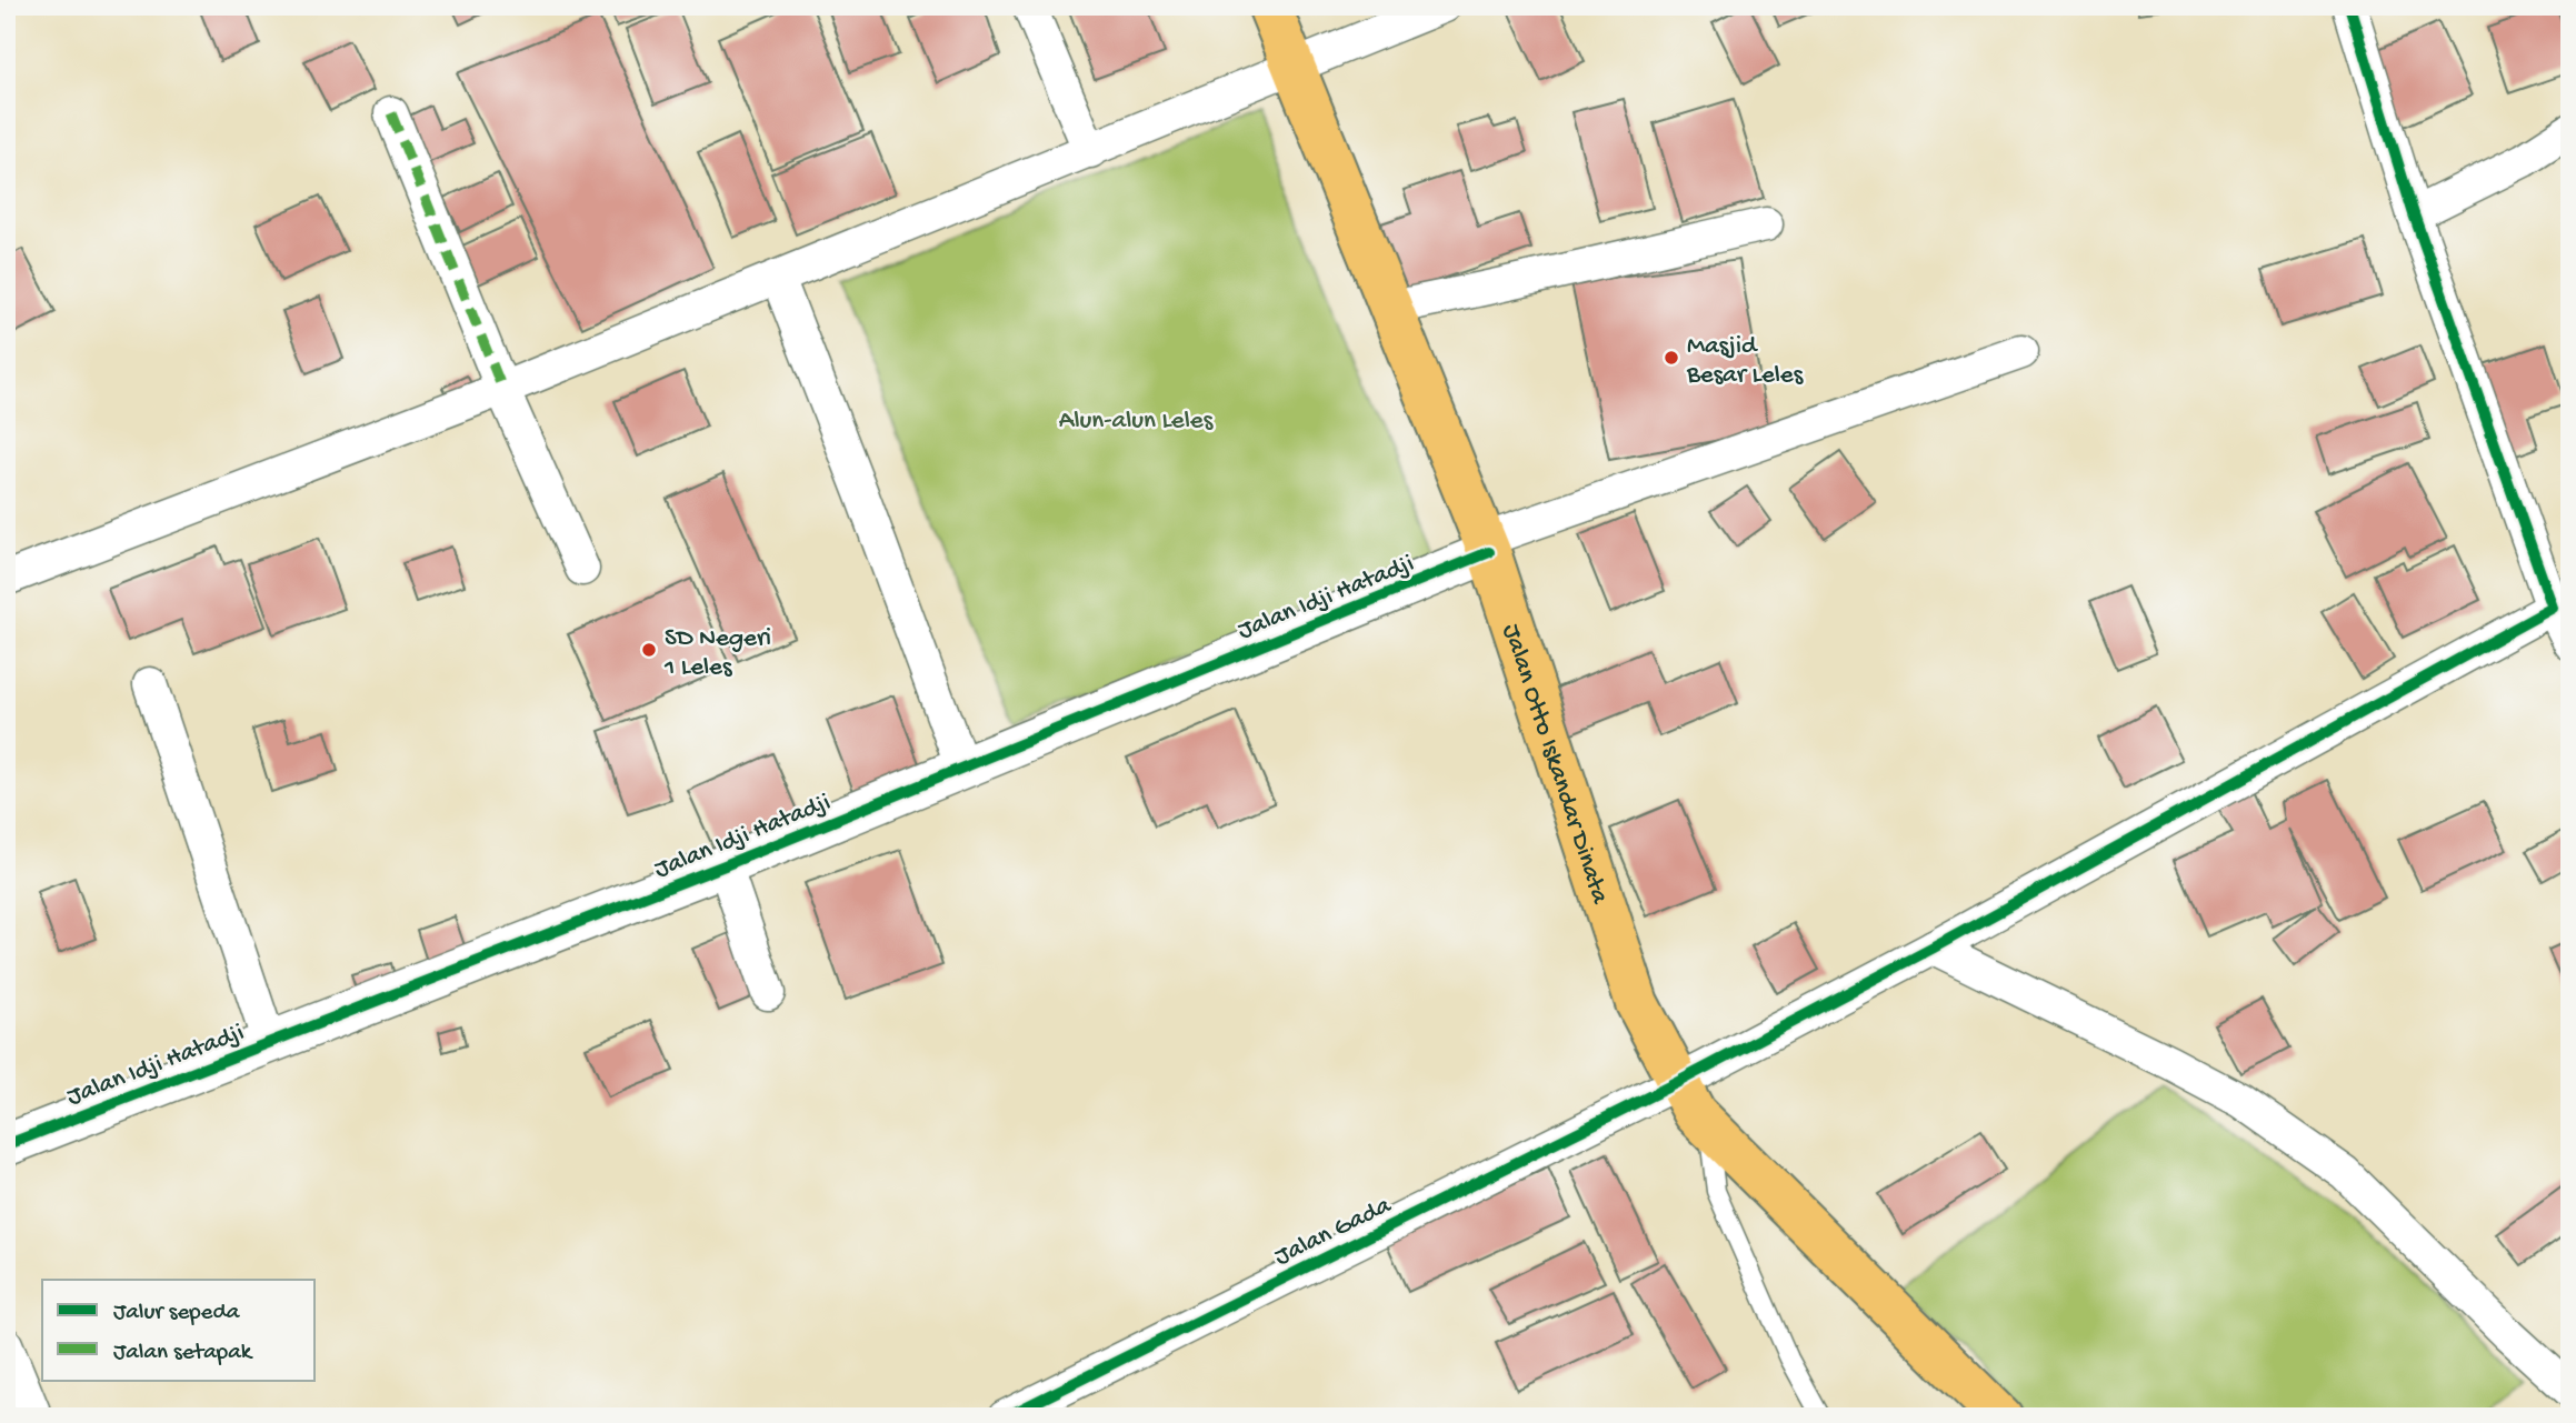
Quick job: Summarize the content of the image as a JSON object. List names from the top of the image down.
{
  "streets": {
    "main road": ["Jalan Otto Iskandar Dinata"],
    "street": ["Jalan Idji Hatadji", "Jalan Gada"]
  },
  "crossings": [
    ["Jalan Idji Hatadji", "Jalan Otto Iskandar Dinata"],
    ["Jalan Otto Iskandar Dinata", "Jalan Gada"]
  ],
  "parks": ["Alun-alun Leles"],
  "places": ["Masjid Besar Leles", "SD Negeri 1 Leles"],
  "legend": ["Jalur sepeda", "Jalan setapak"]
}
